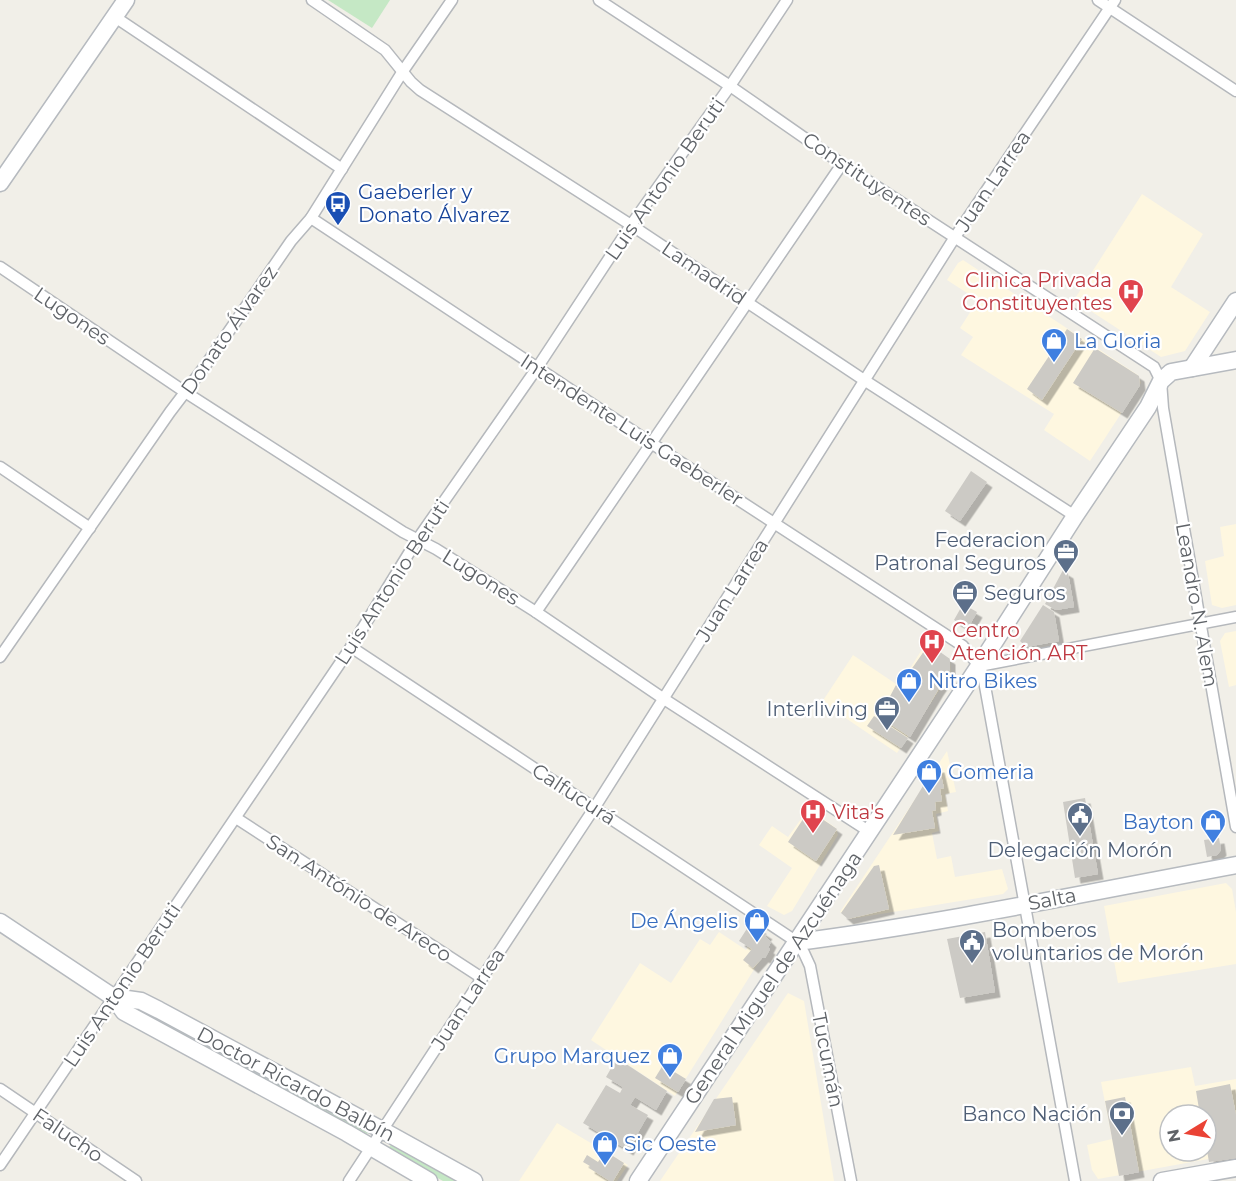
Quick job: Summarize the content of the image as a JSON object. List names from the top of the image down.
{
  "streets": {
    "street": [
      "Luis Antonio Beruti",
      "Constituyentes",
      "Juan Larrea",
      "Lamadrid",
      "Lugones",
      "Donato Álvarez",
      "Intendente Luis Gaeberler",
      "Leandro N. Alem",
      "Calfucurá",
      "San António de Areco",
      "Salta",
      "General Miguel de Azcuénaga",
      "Tucumán",
      "Doctor Ricardo Balbín",
      "Falucho"
    ]
  },
  "crossings": [
    ["Luis Antonio Beruti", "Constituyentes"],
    ["Luis Antonio Beruti", "Lamadrid"],
    ["Luis Antonio Beruti", "Lugones"],
    ["Luis Antonio Beruti", "Intendente Luis Gaeberler"],
    ["Luis Antonio Beruti", "Calfucurá"],
    ["Luis Antonio Beruti", "San António de Areco"],
    ["Luis Antonio Beruti", "Doctor Ricardo Balbín"],
    ["Luis Antonio Beruti", "Falucho"],
    ["Constituyentes", "Juan Larrea"],
    ["Constituyentes", "Leandro N. Alem"],
    ["Constituyentes", "General Miguel de Azcuénaga"],
    ["Juan Larrea", "Lamadrid"],
    ["Juan Larrea", "Lugones"],
    ["Juan Larrea", "Intendente Luis Gaeberler"],
    ["Juan Larrea", "Calfucurá"],
    ["Juan Larrea", "San António de Areco"],
    ["Juan Larrea", "Doctor Ricardo Balbín"],
    ["Lamadrid", "Donato Álvarez"],
    ["Lamadrid", "General Miguel de Azcuénaga"],
    ["Lugones", "Donato Álvarez"],
    ["Lugones", "General Miguel de Azcuénaga"],
    ["Donato Álvarez", "Intendente Luis Gaeberler"],
    ["Intendente Luis Gaeberler", "General Miguel de Azcuénaga"],
    ["Leandro N. Alem", "General Miguel de Azcuénaga"],
    ["Calfucurá", "Salta"],
    ["Calfucurá", "General Miguel de Azcuénaga"],
    ["Calfucurá", "Tucumán"],
    ["Salta", "General Miguel de Azcuénaga"],
    ["Salta", "Tucumán"],
    ["General Miguel de Azcuénaga", "Tucumán"]
  ],
  "places": {
    "bus stop": ["Gaeberler y Donato Álvarez"],
    "hospital": ["Clinica Privada Constituyentes", "Centro Atención ART", "Vita's"],
    "shop": [
      "La Gloria",
      "Nitro Bikes",
      "Gomeria",
      "Bayton",
      "De Ángelis",
      "Grupo Marquez",
      "Sic Oeste"
    ],
    "office": ["Federacion Patronal Seguros", "Seguros", "Interliving"],
    "public building": ["Delegación Morón", "Bomberos voluntarios de Morón"],
    "bank": ["Banco Nación"]
  },
  "north": "left"
}
